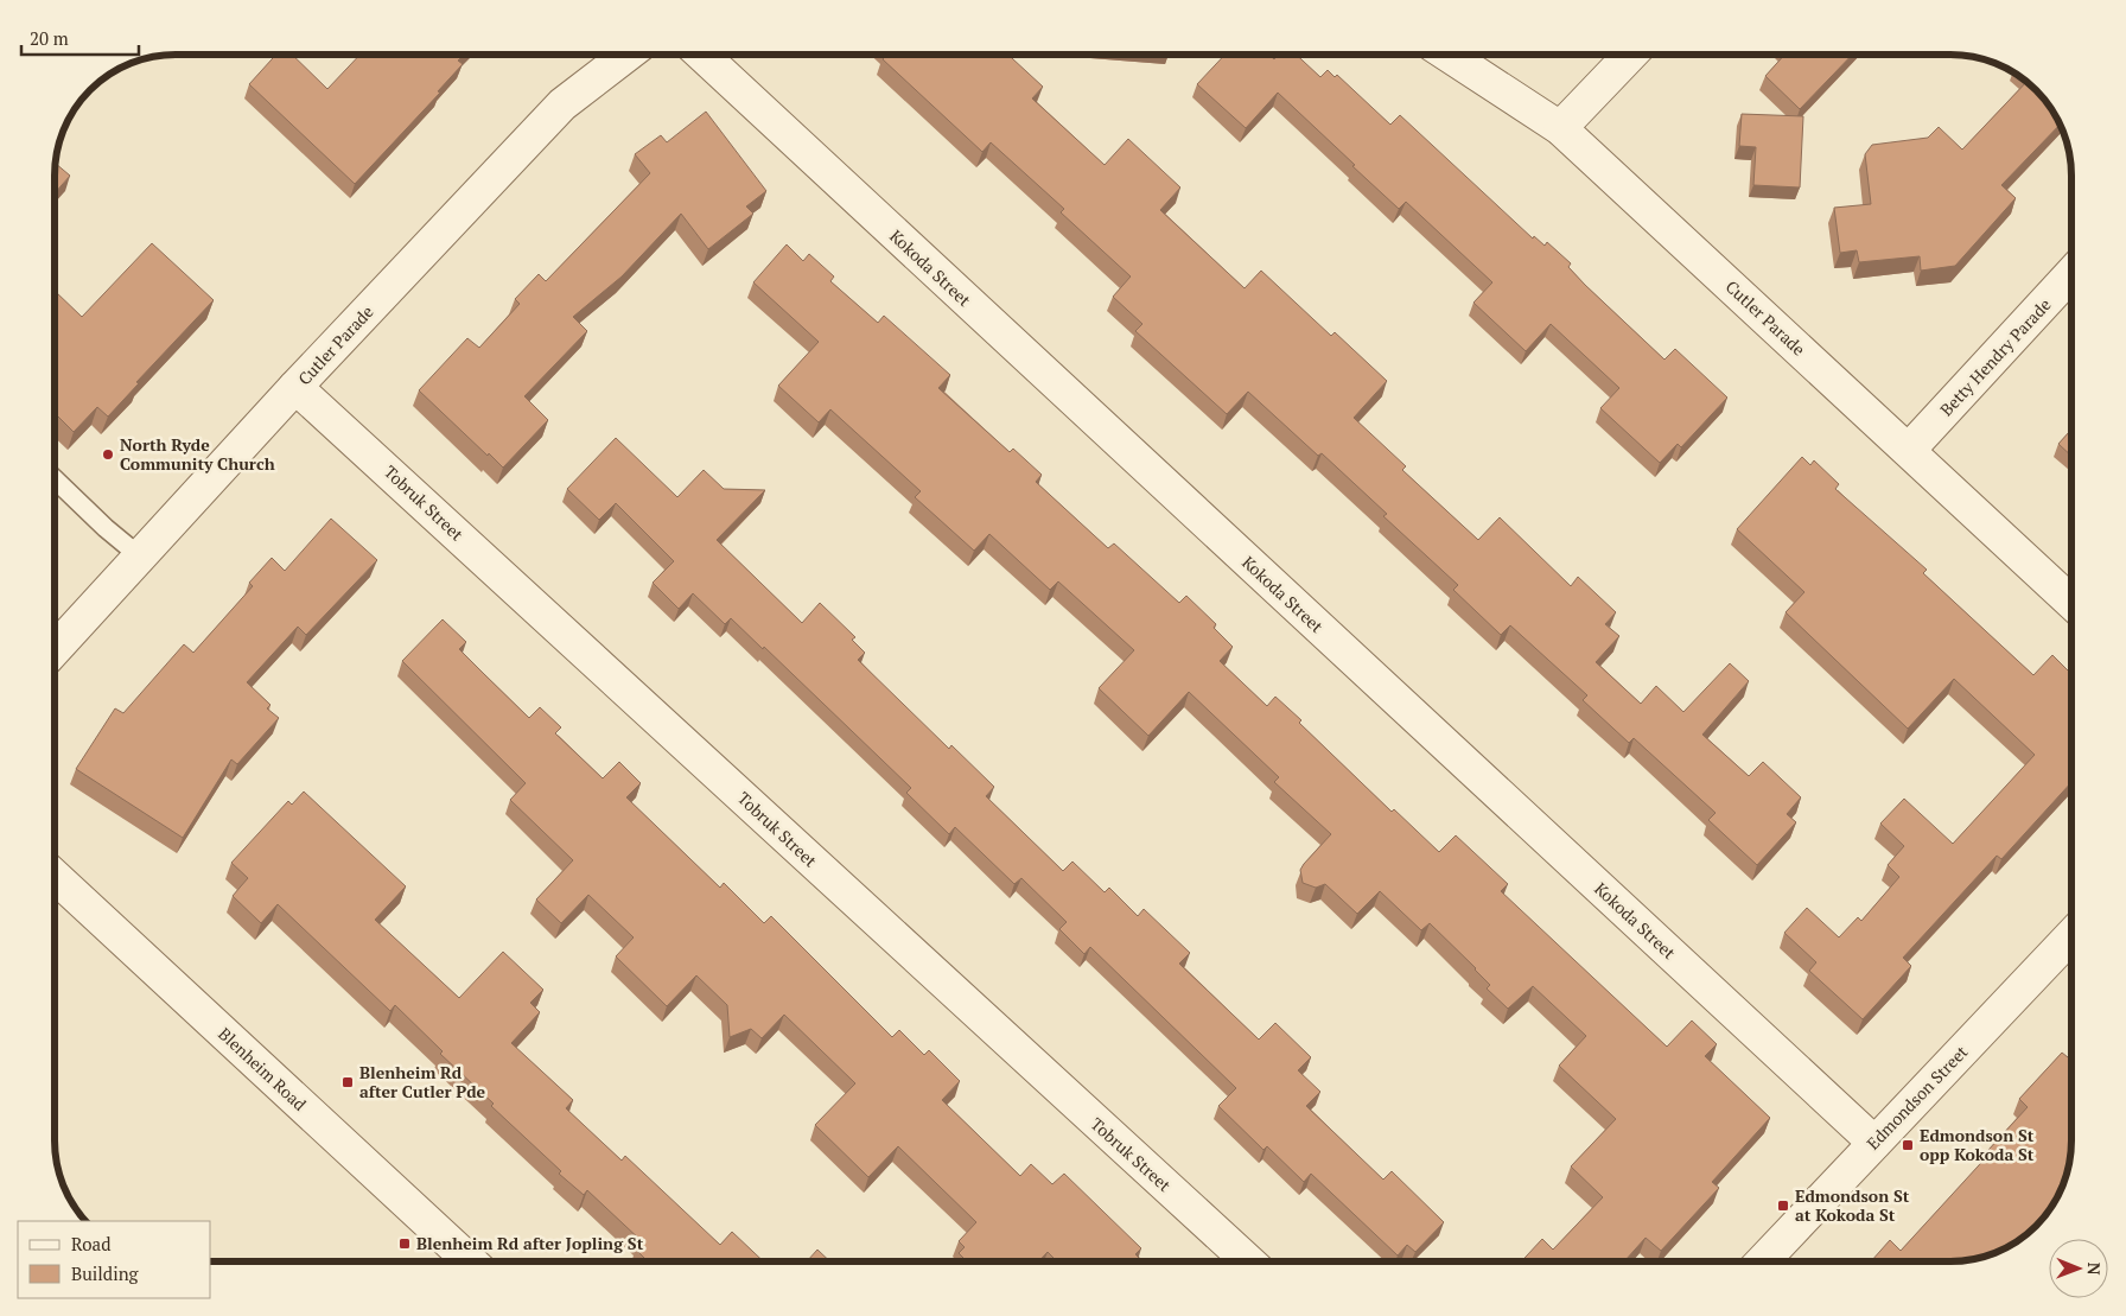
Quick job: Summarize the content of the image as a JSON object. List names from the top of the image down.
{
  "streets": {
    "street": [
      "Kokoda Street",
      "Cutler Parade",
      "Betty Hendry Parade",
      "Tobruk Street",
      "Blenheim Road",
      "Edmondson Street"
    ]
  },
  "crossings": [
    ["Kokoda Street", "Edmondson Street"],
    ["Cutler Parade", "Betty Hendry Parade"],
    ["Cutler Parade", "Tobruk Street"]
  ],
  "places": {
    "other": ["North Ryde Community Church"],
    "transit": [
      "Blenheim Rd after Cutler Pde",
      "Edmondson St opp Kokoda St",
      "Edmondson St at Kokoda St",
      "Blenheim Rd after Jopling St"
    ]
  },
  "legend": ["Road", "Building"],
  "scale_bar": "20 m",
  "north": "right"
}
